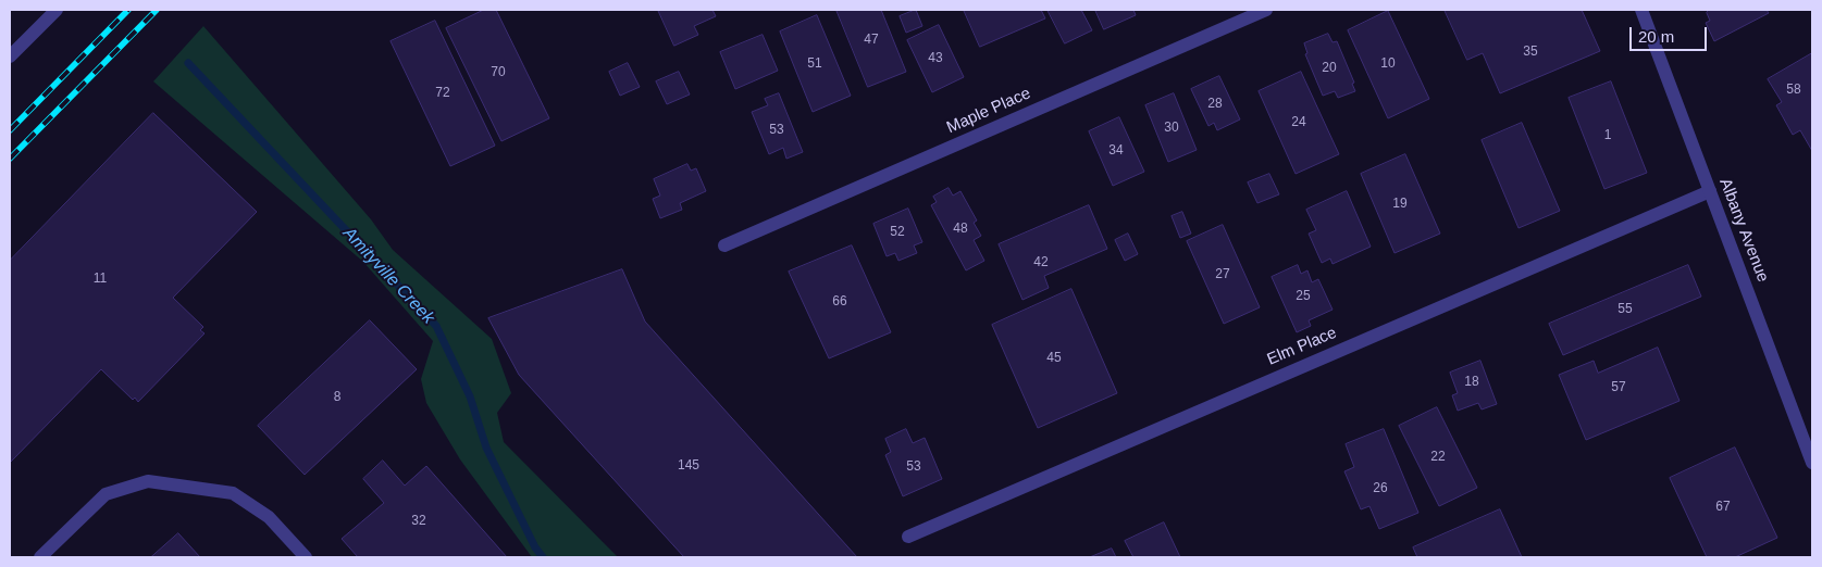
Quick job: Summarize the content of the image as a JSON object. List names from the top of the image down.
{
  "streets": {
    "street": ["Maple Place", "Albany Avenue", "Elm Place"]
  },
  "crossings": [
    ["Albany Avenue", "Elm Place"]
  ],
  "water": ["Amityville Creek"],
  "house_numbers": [
    "47",
    "35",
    "43",
    "51",
    "10",
    "20",
    "70",
    "58",
    "72",
    "28",
    "24",
    "30",
    "53",
    "1",
    "34",
    "19",
    "48",
    "52",
    "42",
    "27",
    "11",
    "25",
    "66",
    "55",
    "45",
    "18",
    "57",
    "8",
    "22",
    "145",
    "53",
    "26",
    "67",
    "32"
  ],
  "scale_bar": "20 m"
}
